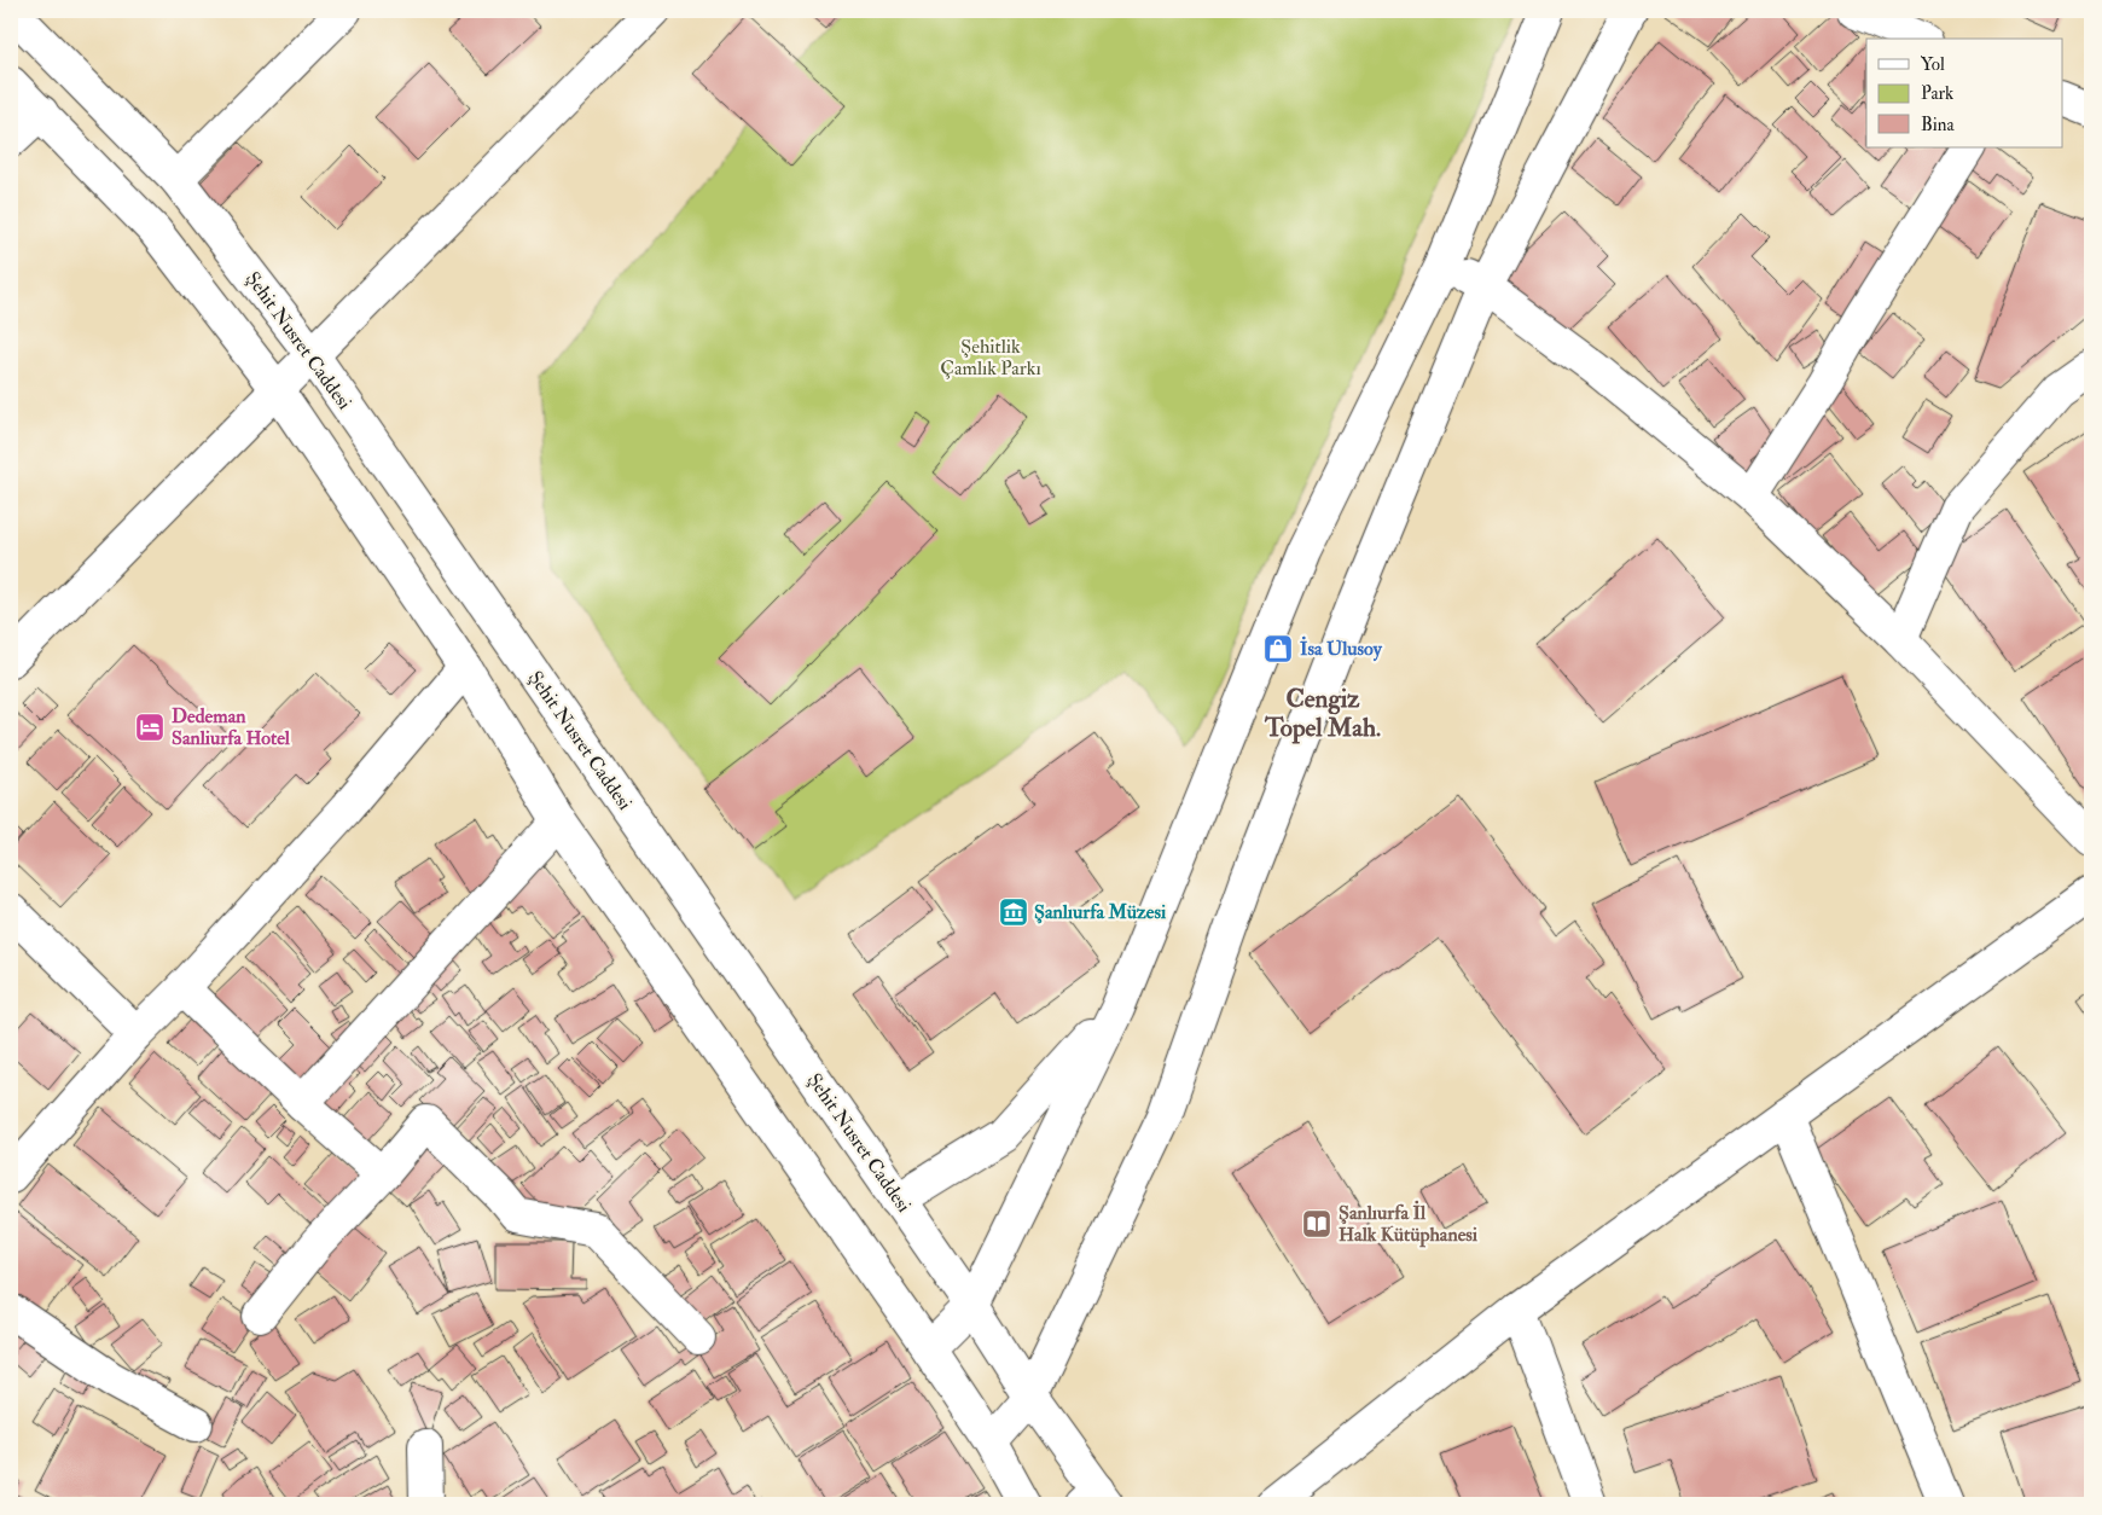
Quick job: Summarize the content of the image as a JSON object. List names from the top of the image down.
{
  "streets": {
    "street": ["Şehit Nusret Caddesi"]
  },
  "districts": ["Cengiz Topel Mah."],
  "parks": ["Şehitlik Çamlık Parkı"],
  "places": {
    "shop": ["İsa Ulusoy"],
    "hotel": ["Dedeman Sanliurfa Hotel"],
    "museum": ["Şanlıurfa Müzesi"],
    "library": ["Şanlıurfa İl Halk Kütüphanesi"]
  },
  "legend": ["Yol", "Park", "Bina"]
}
